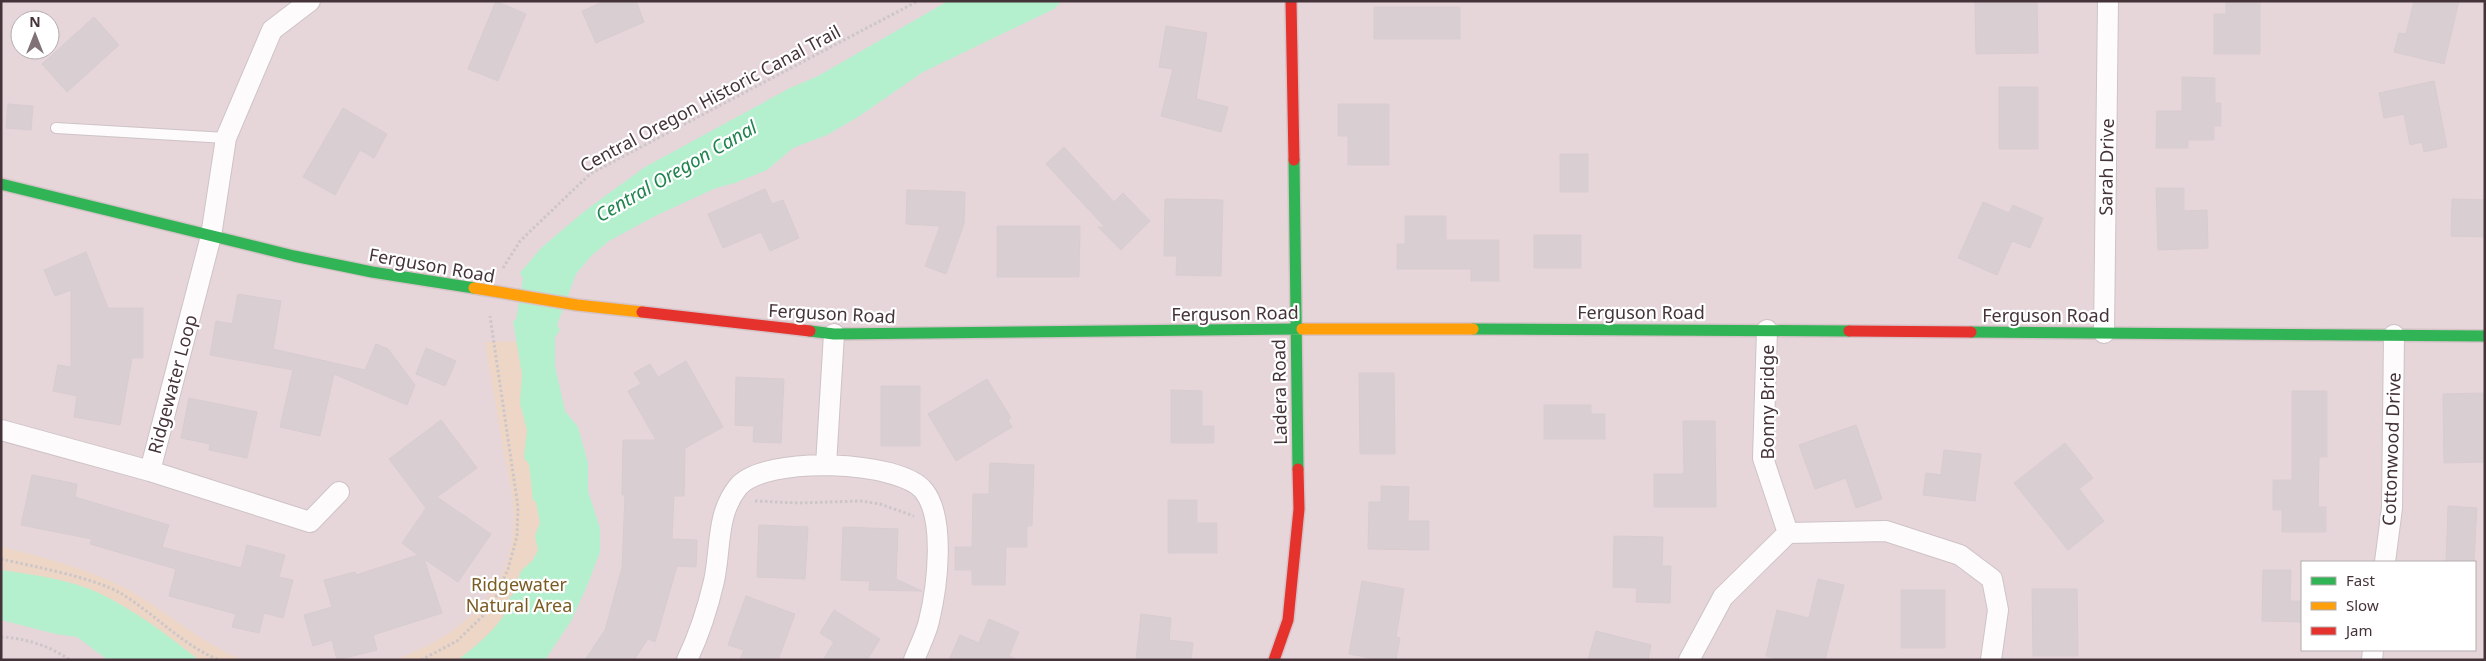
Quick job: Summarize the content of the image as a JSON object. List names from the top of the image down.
{
  "streets": {
    "street": [
      "Sarah Drive",
      "Ferguson Road",
      "Ridgewater Loop",
      "Ladera Road",
      "Bonny Bridge",
      "Cottonwood Drive"
    ],
    "path": ["Central Oregon Historic Canal Trail"]
  },
  "crossings": [
    ["Central Oregon Historic Canal Trail", "Ferguson Road"],
    ["Sarah Drive", "Ferguson Road"],
    ["Ferguson Road", "Ridgewater Loop"],
    ["Ferguson Road", "Ladera Road"],
    ["Ferguson Road", "Bonny Bridge"],
    ["Ferguson Road", "Cottonwood Drive"]
  ],
  "water": ["Central Oregon Canal"],
  "parks": ["Ridgewater Natural Area"],
  "legend": ["Fast", "Slow", "Jam"],
  "north": "top"
}
